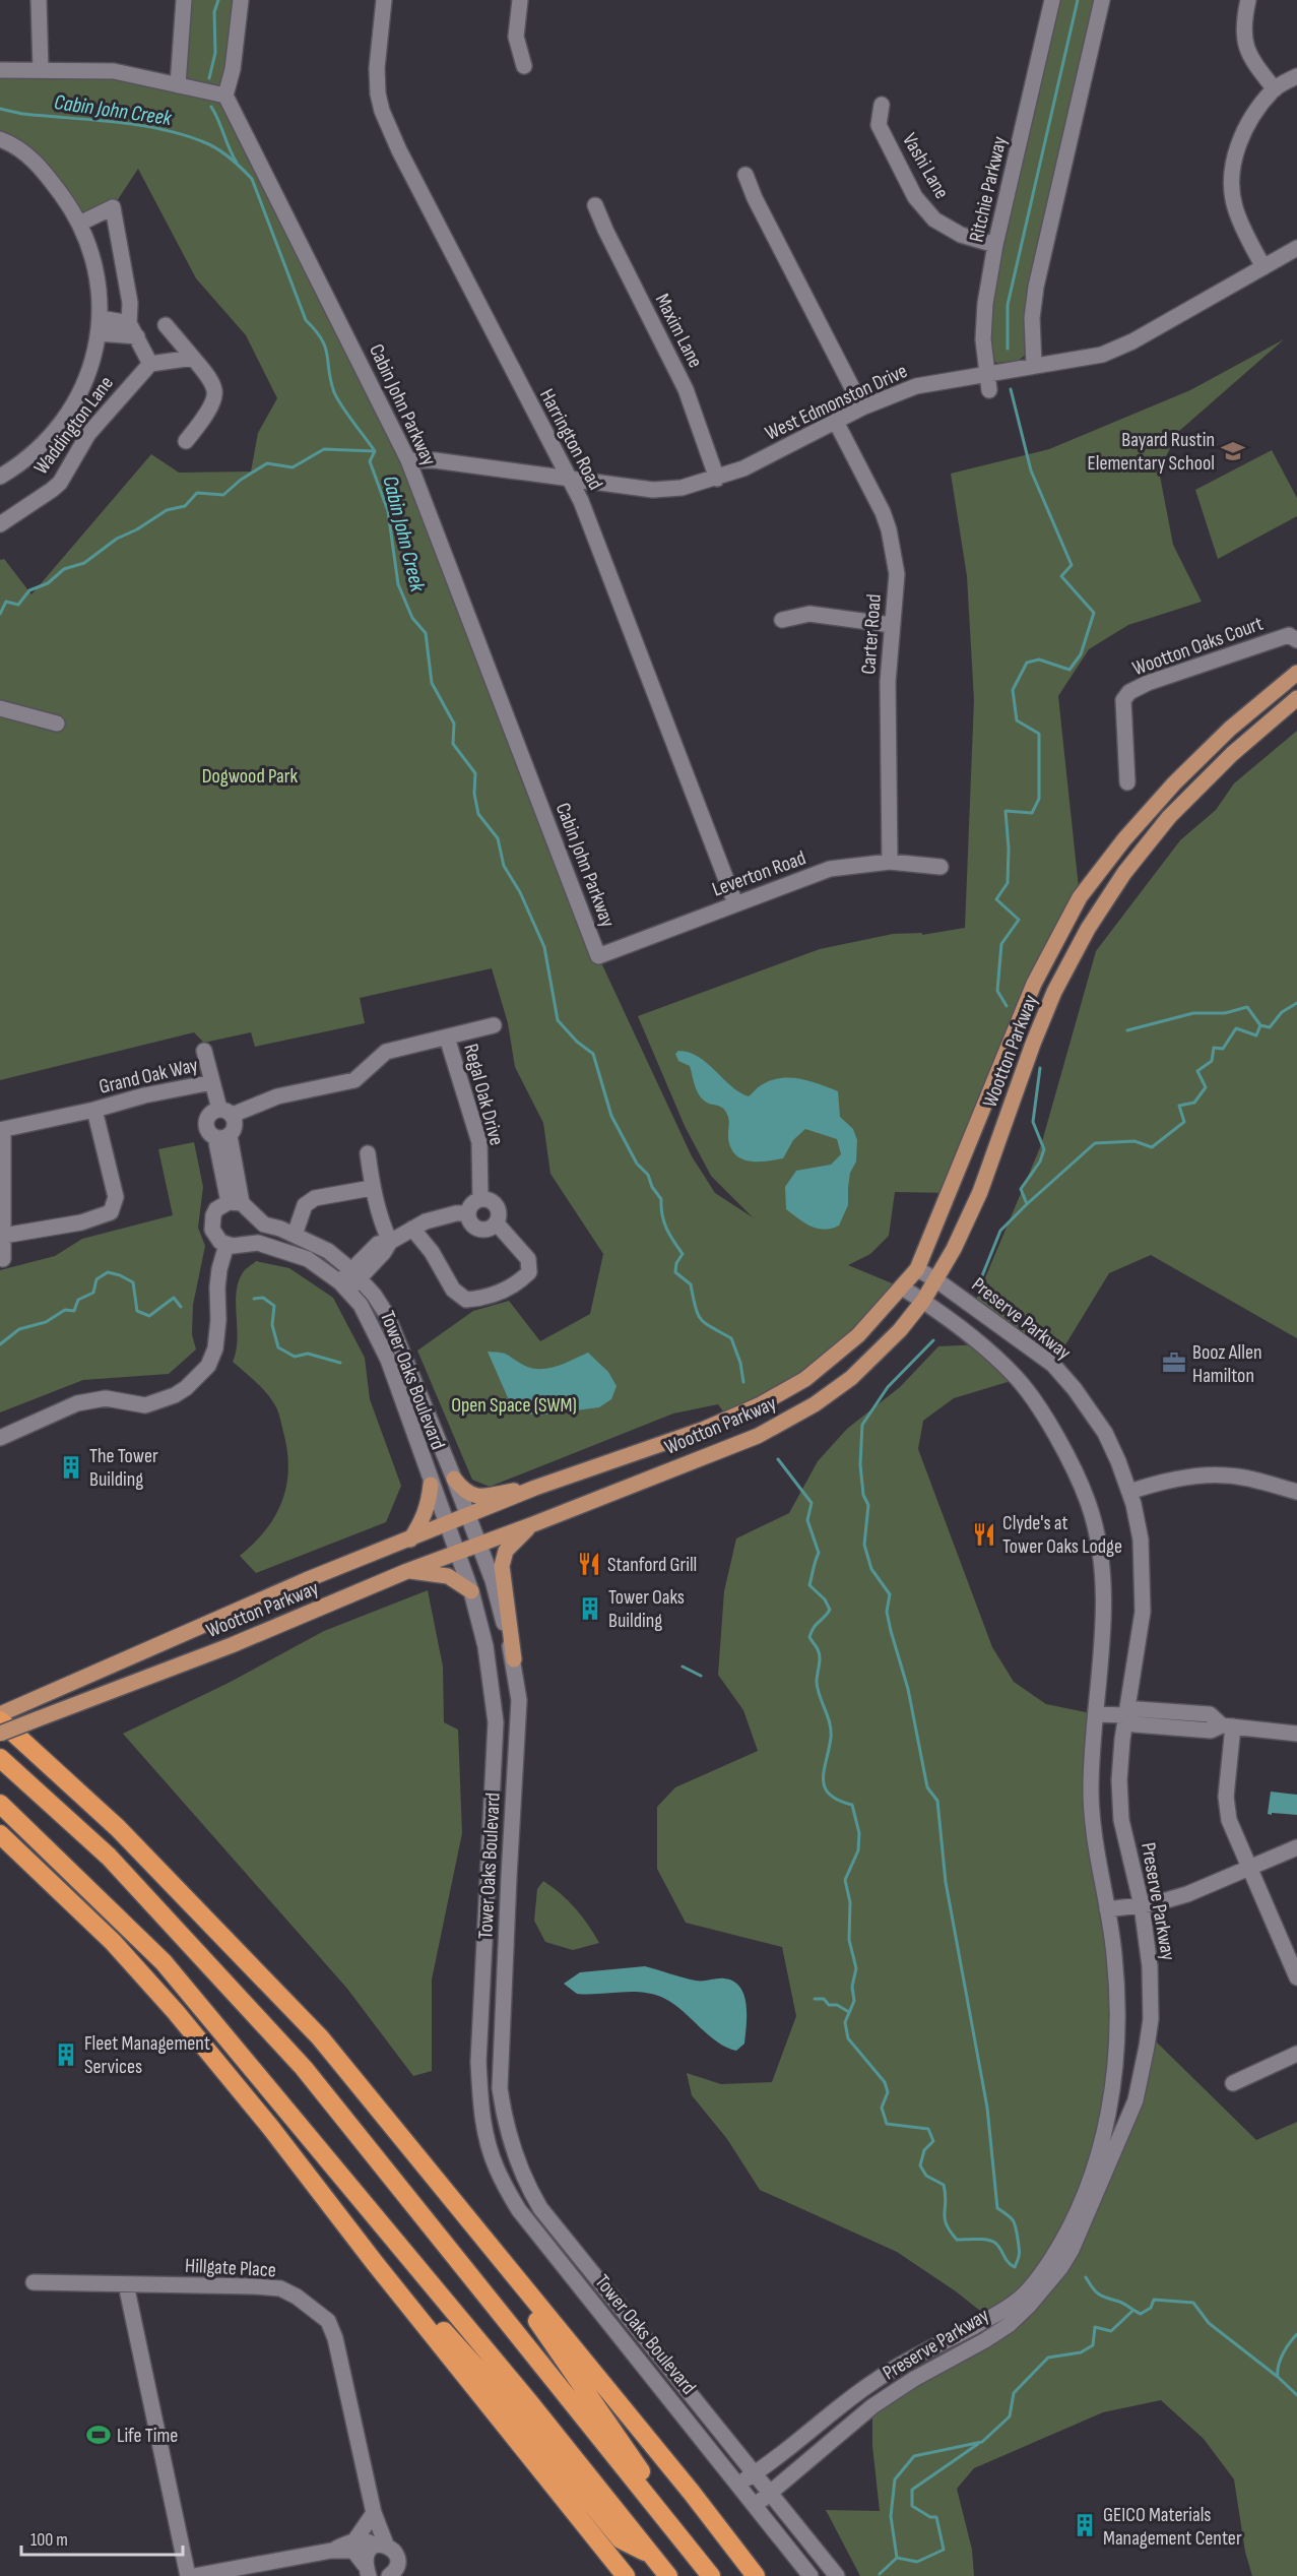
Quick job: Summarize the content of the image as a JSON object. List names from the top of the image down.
{
  "streets": {
    "main road": ["Wootton Parkway"],
    "street": [
      "Vashi Lane",
      "Ritchie Parkway",
      "Maxim Lane",
      "West Edmonston Drive",
      "Cabin John Parkway",
      "Waddington Lane",
      "Harrington Road",
      "Carter Road",
      "Wootton Oaks Court",
      "Leverton Road",
      "Grand Oak Way",
      "Regal Oak Drive",
      "Preserve Parkway",
      "Tower Oaks Boulevard",
      "Hillgate Place"
    ]
  },
  "crossings": [
    ["Vashi Lane", "Ritchie Parkway"],
    ["Ritchie Parkway", "West Edmonston Drive"],
    ["Maxim Lane", "West Edmonston Drive"],
    ["West Edmonston Drive", "Cabin John Parkway"],
    ["West Edmonston Drive", "Harrington Road"],
    ["West Edmonston Drive", "Carter Road"],
    ["Cabin John Parkway", "Leverton Road"],
    ["Harrington Road", "Leverton Road"],
    ["Carter Road", "Leverton Road"],
    ["Wootton Parkway", "Preserve Parkway"],
    ["Wootton Parkway", "Tower Oaks Boulevard"],
    ["Grand Oak Way", "Regal Oak Drive"],
    ["Preserve Parkway", "Tower Oaks Boulevard"]
  ],
  "water": ["Cabin John Creek"],
  "parks": ["Dogwood Park", "Open Space (SWM)"],
  "places": {
    "school or university": ["Bayard Rustin Elementary School"],
    "office": ["Booz Allen Hamilton"],
    "building": [
      "The Tower Building",
      "Tower Oaks Building",
      "Fleet Management Services",
      "GEICO Materials Management Center"
    ],
    "restaurant": ["Clyde's at Tower Oaks Lodge", "Stanford Grill"],
    "sports": ["Life Time"]
  },
  "scale_bar": "100 m"
}
